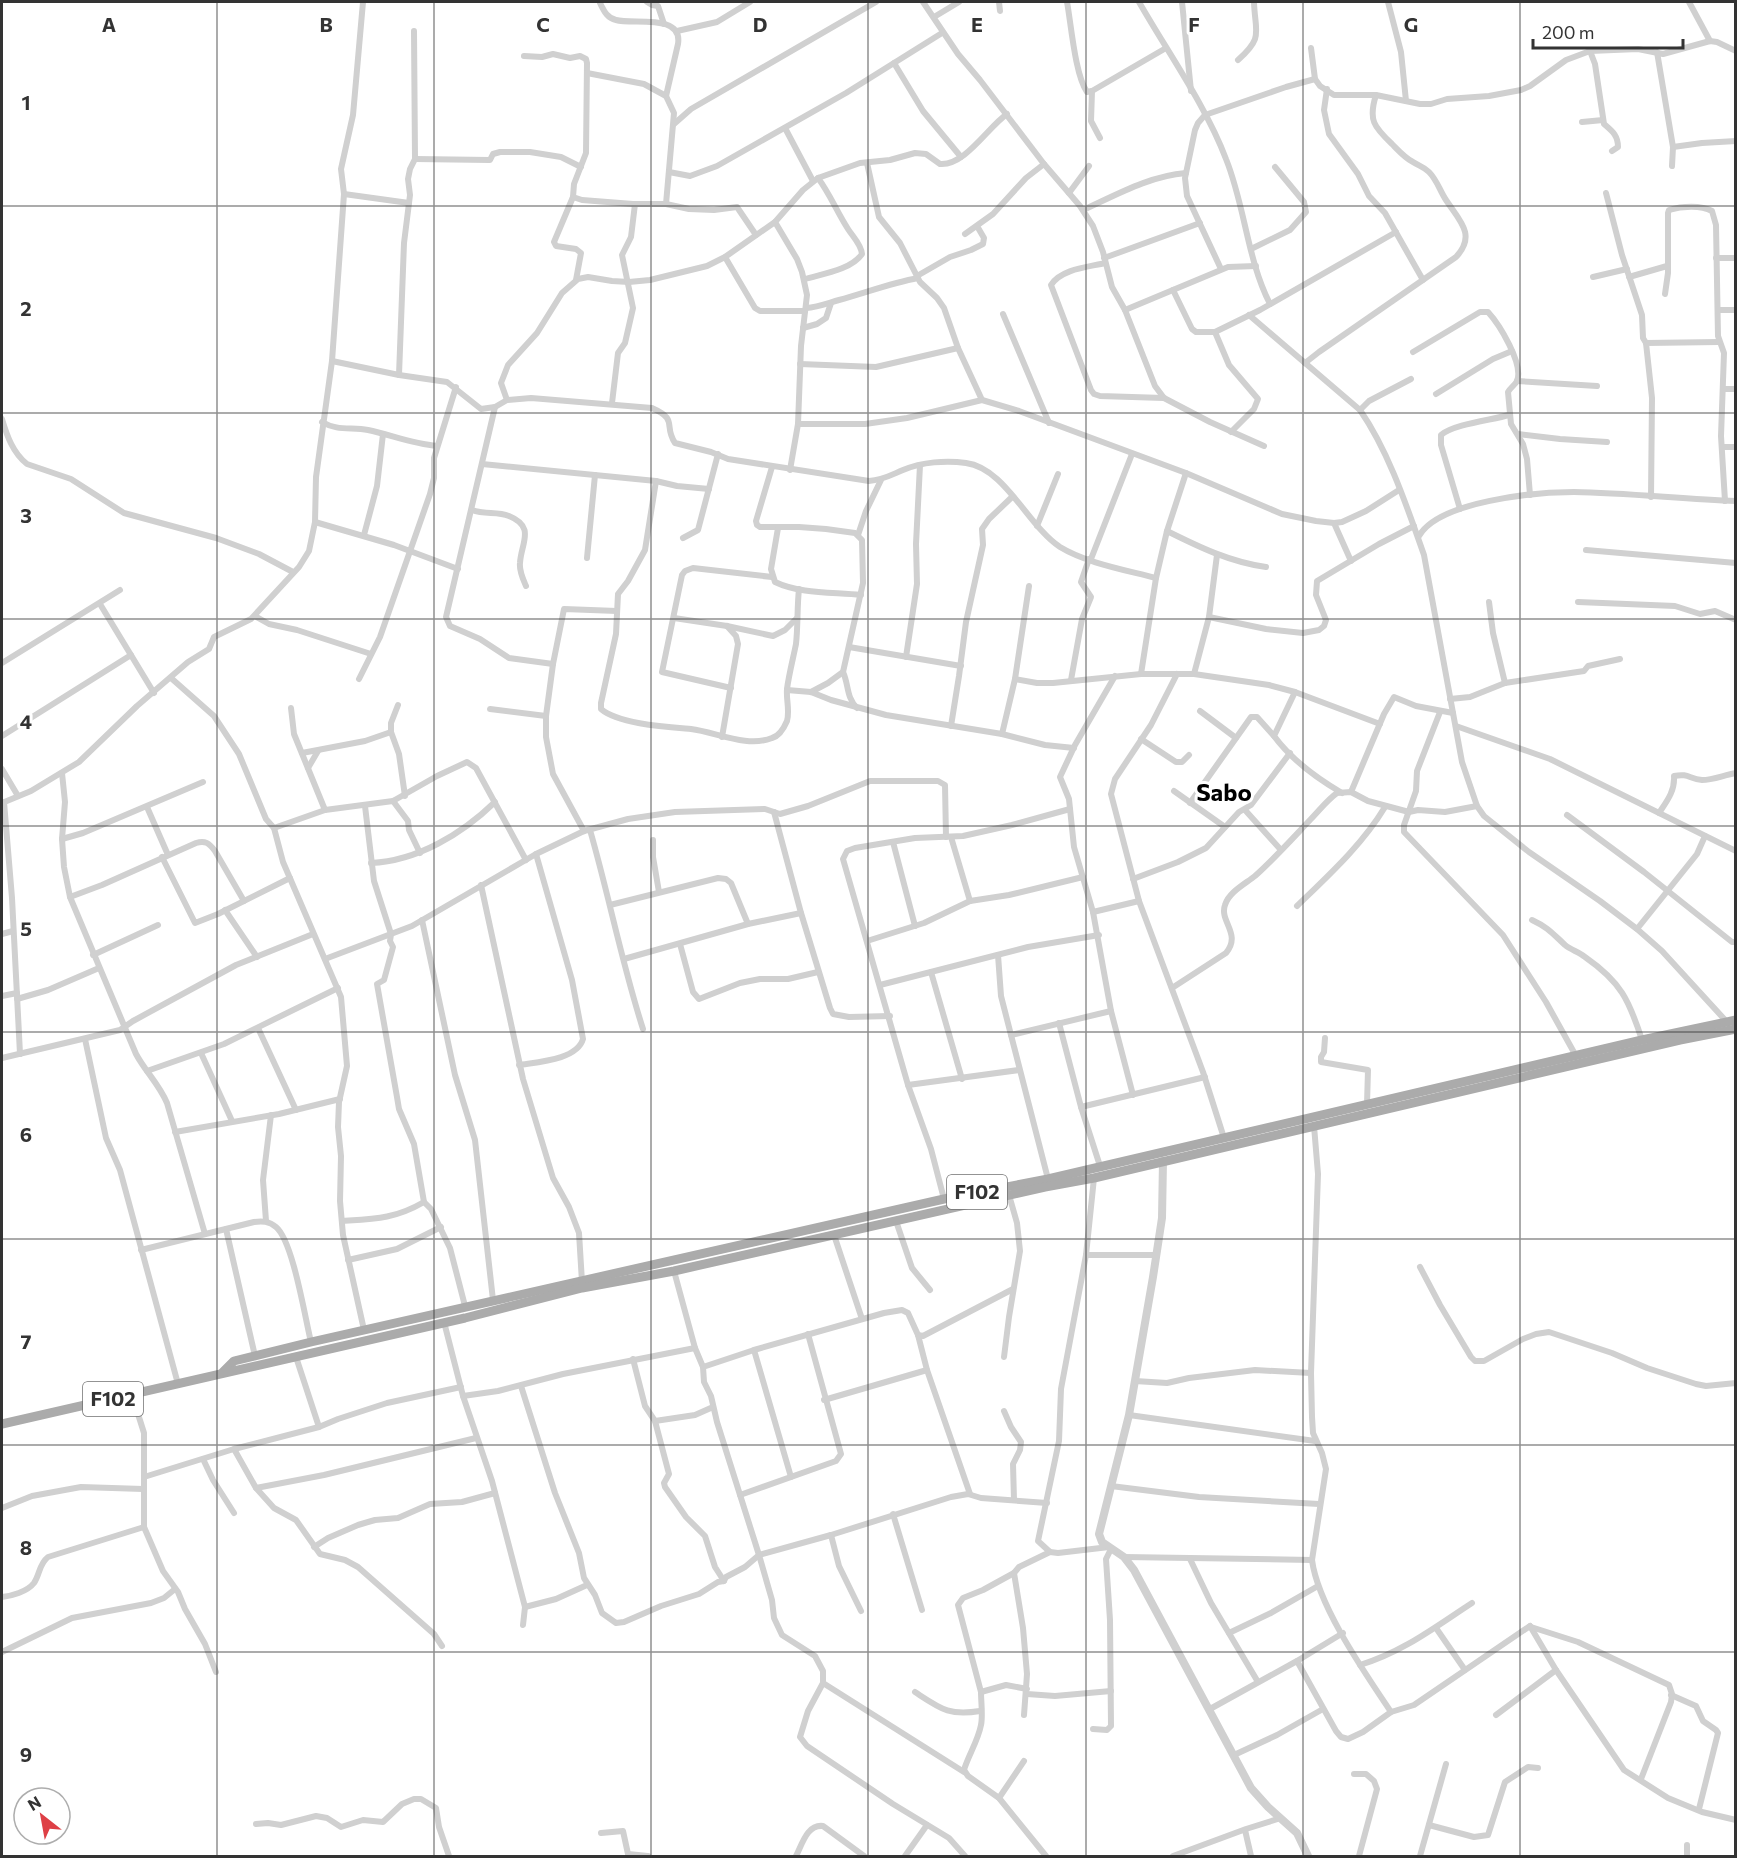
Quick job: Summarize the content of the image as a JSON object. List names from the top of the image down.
{
  "streets": {
    "main road": ["F102"]
  },
  "districts": ["Sabo"],
  "scale_bar": "200 m",
  "north": "top left",
  "grid": {
    "columns": [
      "A",
      "B",
      "C",
      "D",
      "E",
      "F",
      "G"
    ],
    "rows": [
      "1",
      "2",
      "3",
      "4",
      "5",
      "6",
      "7",
      "8",
      "9"
    ]
  }
}
